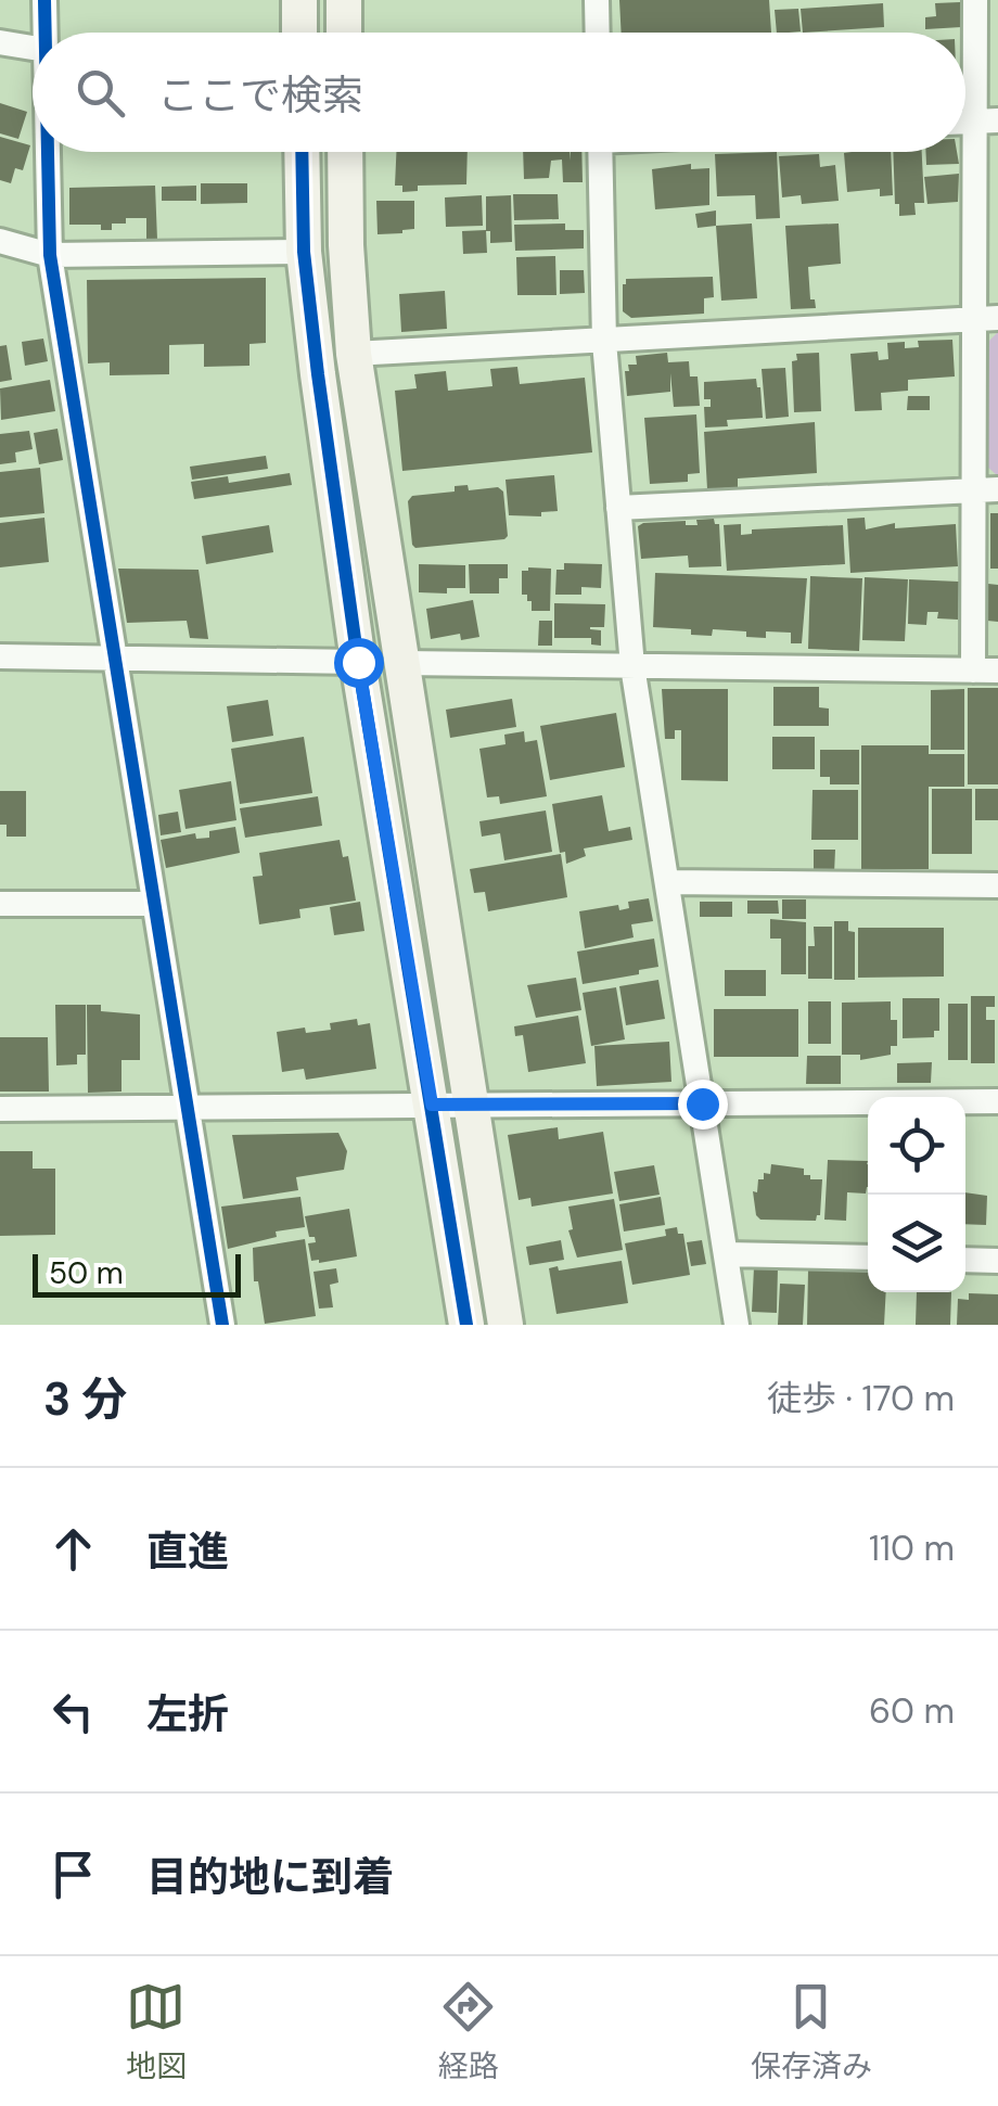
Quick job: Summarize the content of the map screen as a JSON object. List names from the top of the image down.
{
  "scale_bar": "50 m",
  "page": {
    "search": "ここで検索",
    "scale": "50 m",
    "heading": ["3 分", "徒歩 · 170 m"],
    "list": [
      ["直進", "110 m"],
      ["左折", "60 m"],
      "目的地に到着"
    ],
    "nav": ["地図", "経路", "保存済み"]
  }
}
